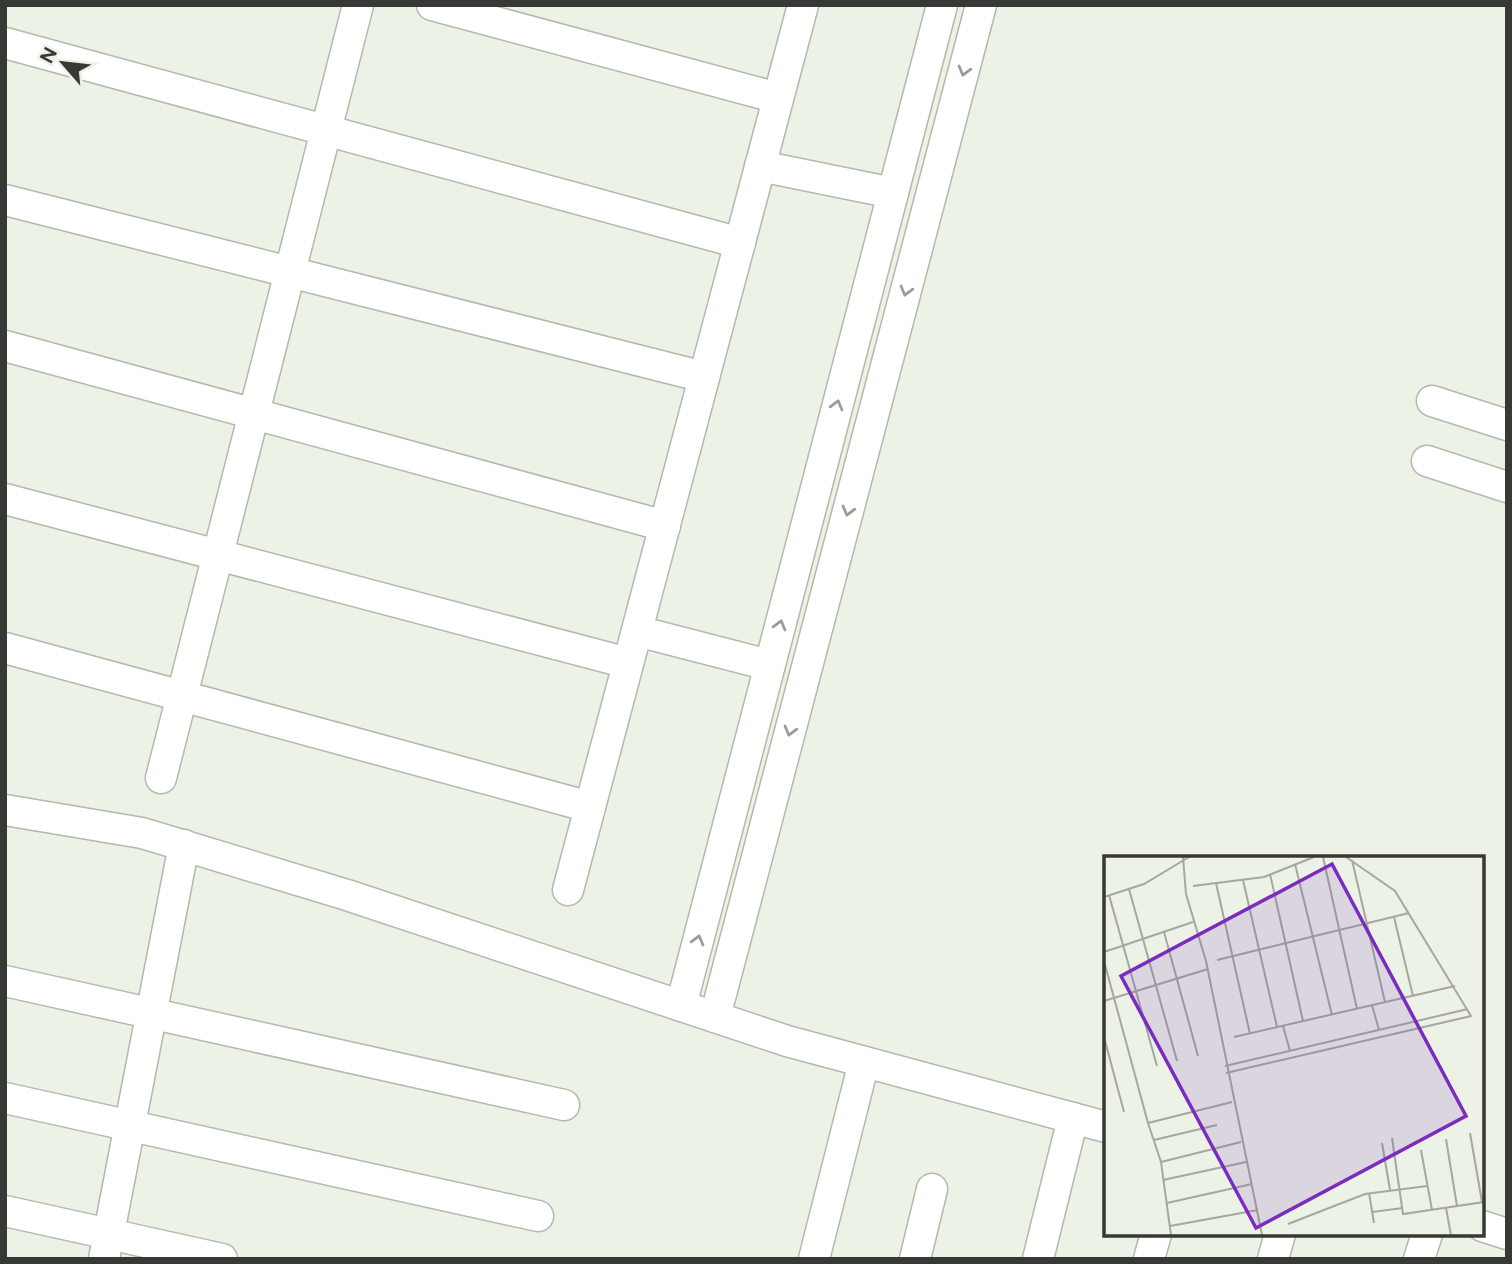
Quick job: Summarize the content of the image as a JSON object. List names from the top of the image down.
{
  "north": "top left"
}
